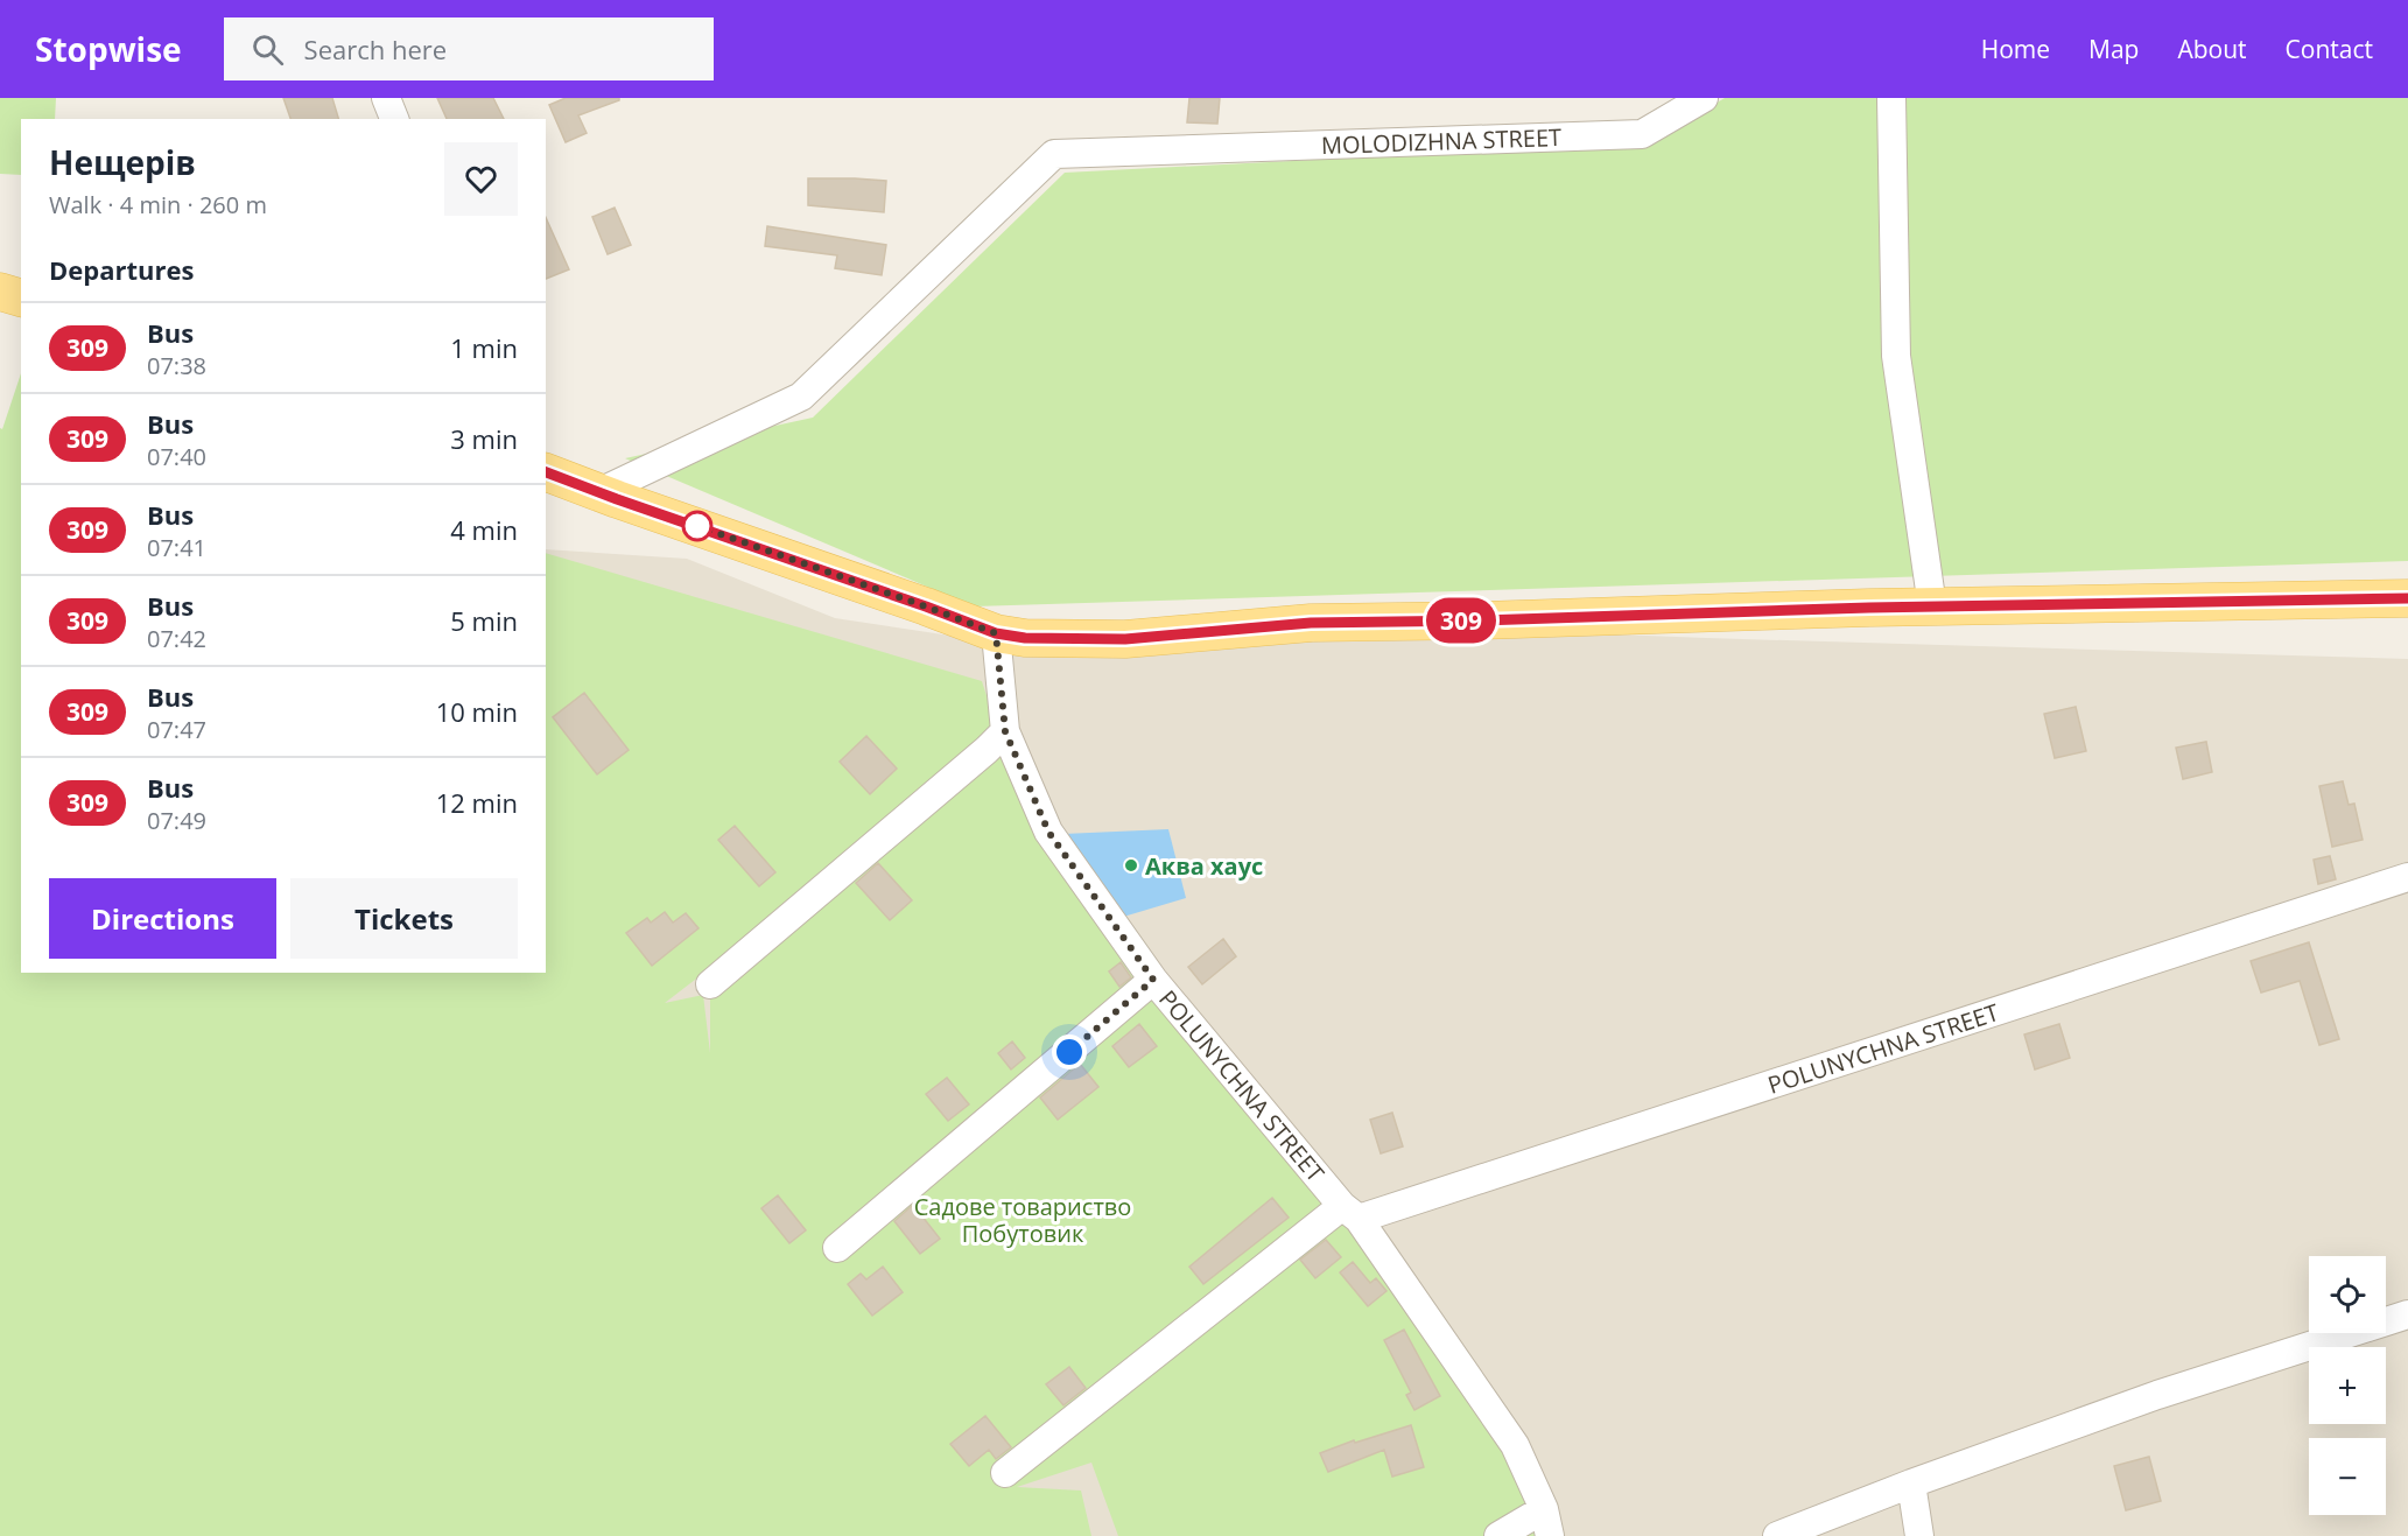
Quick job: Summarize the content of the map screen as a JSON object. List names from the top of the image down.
{
  "streets": {
    "street": ["MOLODIZHNA STREET", "POLUNYCHNA STREET"]
  },
  "parks": ["Садове товариство Побутовик"],
  "places": ["Аква хаус"],
  "lines": ["bus line 309"],
  "page": {
    "header": "Stopwise",
    "search": "Search here",
    "nav": [
      "Home",
      "Map",
      "About",
      "Contact"
    ],
    "on_map": "309",
    "heading": [
      ["Нещерів", "Walk · 4 min · 260 m"],
      "Departures"
    ],
    "list": [
      {
        "mark": "309",
        "name": "Bus",
        "note": "07:38",
        "value": "1 min"
      },
      {
        "mark": "309",
        "name": "Bus",
        "note": "07:40",
        "value": "3 min"
      },
      {
        "mark": "309",
        "name": "Bus",
        "note": "07:41",
        "value": "4 min"
      },
      {
        "mark": "309",
        "name": "Bus",
        "note": "07:42",
        "value": "5 min"
      },
      {
        "mark": "309",
        "name": "Bus",
        "note": "07:47",
        "value": "10 min"
      },
      {
        "mark": "309",
        "name": "Bus",
        "note": "07:49",
        "value": "12 min"
      }
    ],
    "buttons": ["Directions", "Tickets"],
    "map_buttons": ["+", "−"]
  }
}
